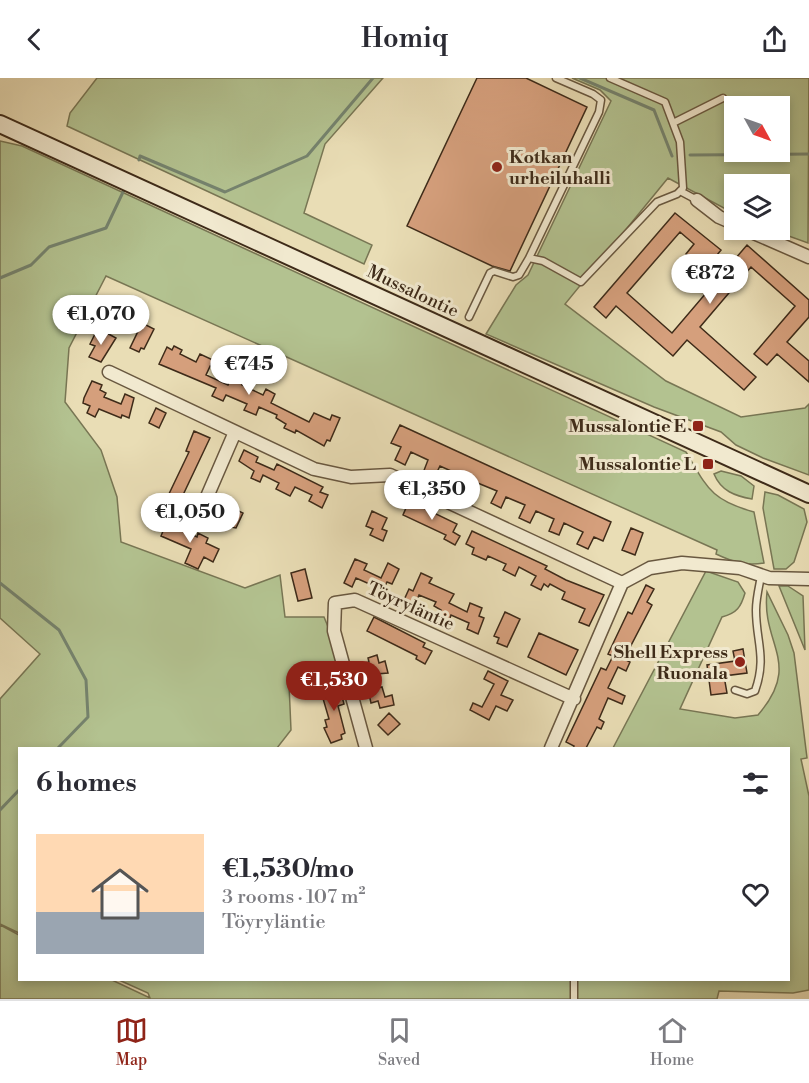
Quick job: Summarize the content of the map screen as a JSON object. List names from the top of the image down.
{
  "streets": {
    "main road": ["Mussalontie"],
    "street": ["Töyryläntie"]
  },
  "places": {
    "other": ["Kotkan urheiluhalli", "Shell Express Ruonala"],
    "transit": ["Mussalontie E", "Mussalontie L"]
  },
  "north": "bottom right",
  "page": {
    "header": "Homiq",
    "price": [
      "€872",
      "€1,070",
      "€745",
      "€1,350",
      "€1,050",
      "€1,530"
    ],
    "heading": "6 homes",
    "list": [
      {
        "name": "€1,530/mo",
        "note": "3 rooms · 107 m² · Töyryläntie"
      }
    ],
    "tabs": ["Map", "Saved", "Home"]
  }
}
